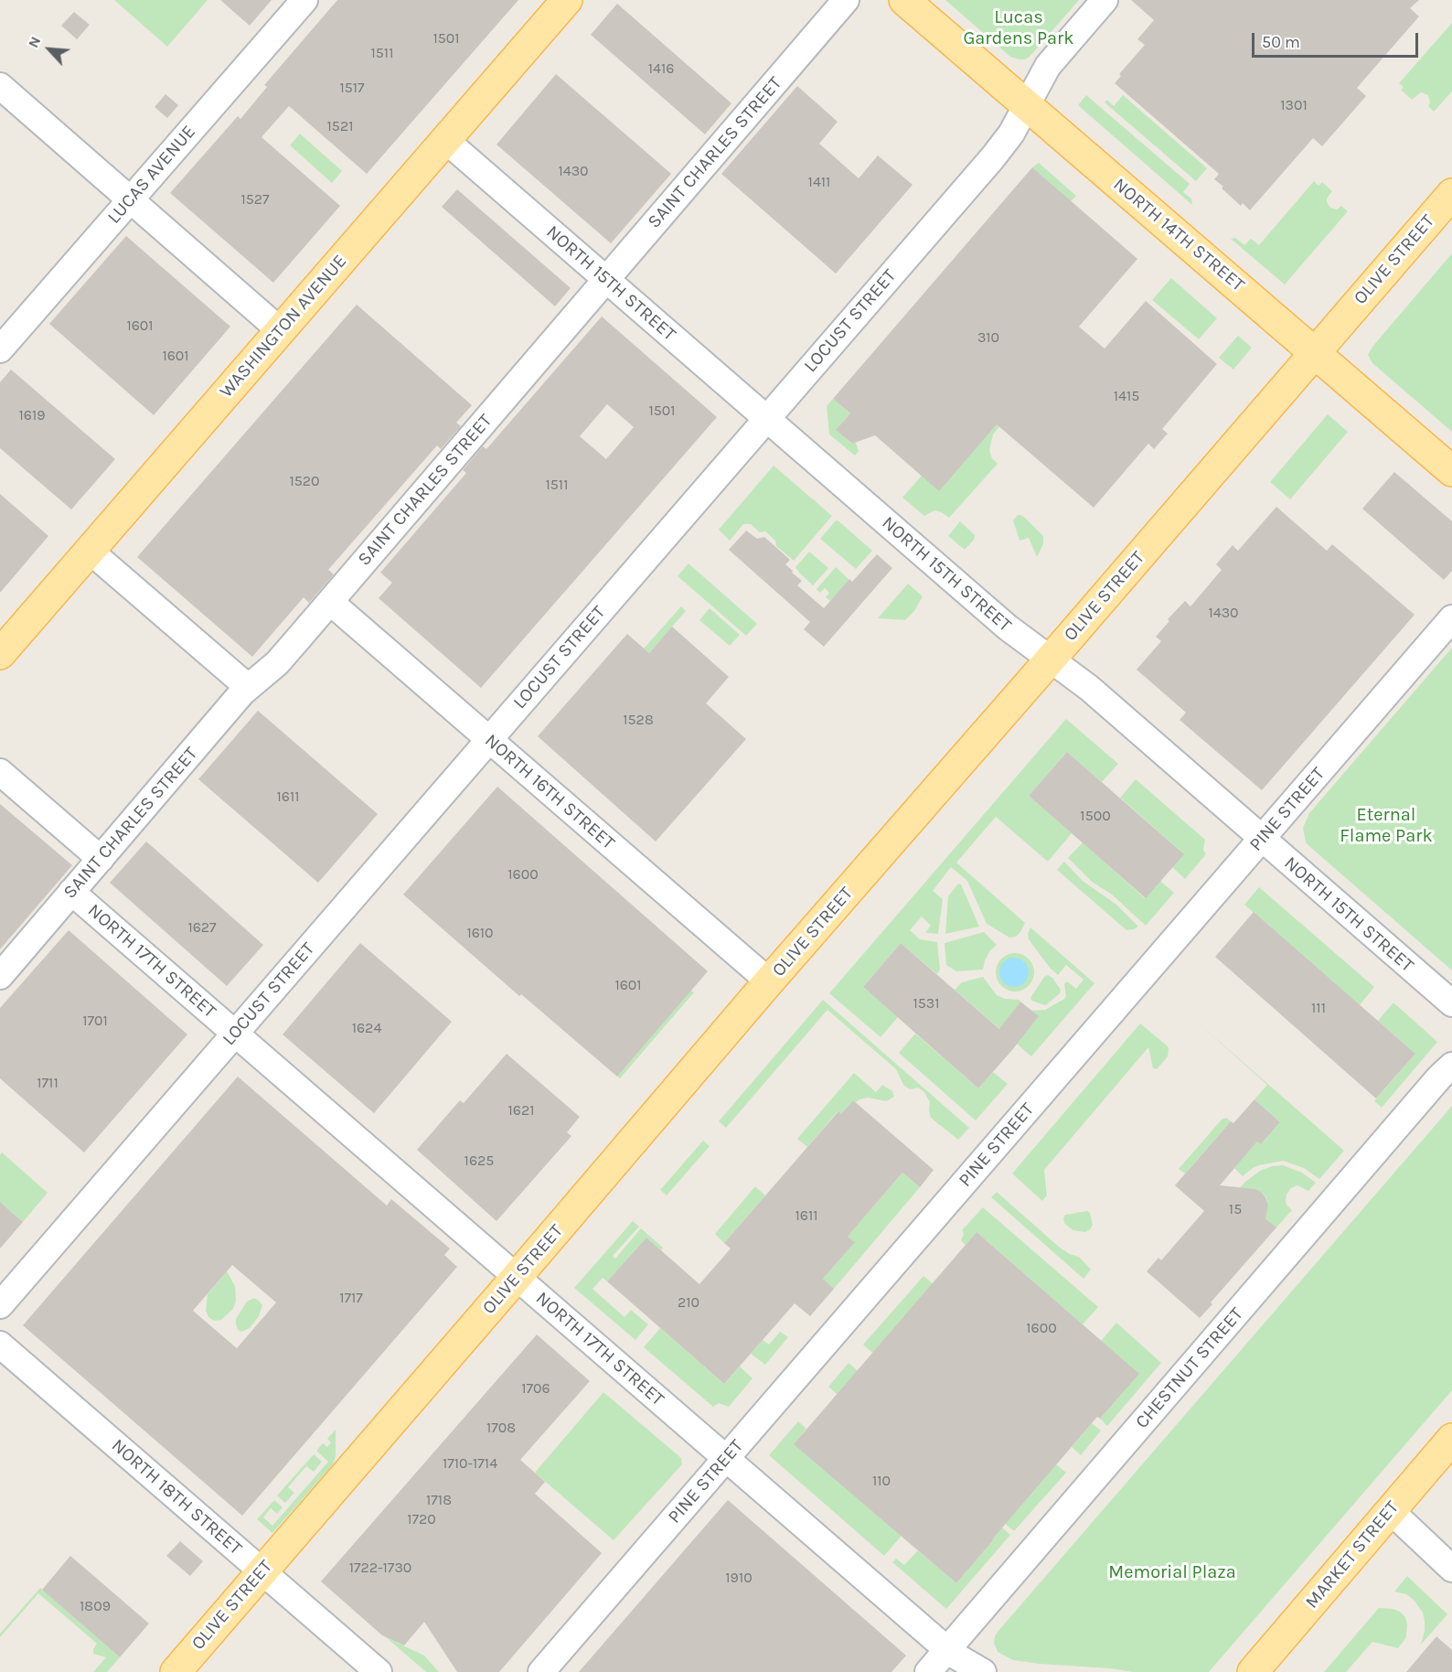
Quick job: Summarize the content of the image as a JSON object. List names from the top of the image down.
{
  "streets": {
    "main road": [
      "NORTH 14TH STREET",
      "OLIVE STREET",
      "WASHINGTON AVENUE",
      "MARKET STREET"
    ],
    "street": [
      "SAINT CHARLES STREET",
      "LUCAS AVENUE",
      "NORTH 15TH STREET",
      "LOCUST STREET",
      "NORTH 16TH STREET",
      "PINE STREET",
      "NORTH 17TH STREET",
      "CHESTNUT STREET",
      "NORTH 18TH STREET"
    ]
  },
  "crossings": [
    ["SAINT CHARLES STREET", "NORTH 15TH STREET"],
    ["SAINT CHARLES STREET", "NORTH 16TH STREET"],
    ["SAINT CHARLES STREET", "NORTH 17TH STREET"],
    ["NORTH 14TH STREET", "OLIVE STREET"],
    ["NORTH 14TH STREET", "LOCUST STREET"],
    ["OLIVE STREET", "NORTH 15TH STREET"],
    ["OLIVE STREET", "NORTH 16TH STREET"],
    ["OLIVE STREET", "NORTH 17TH STREET"],
    ["OLIVE STREET", "NORTH 18TH STREET"],
    ["NORTH 15TH STREET", "LOCUST STREET"],
    ["NORTH 15TH STREET", "WASHINGTON AVENUE"],
    ["NORTH 15TH STREET", "PINE STREET"],
    ["LOCUST STREET", "NORTH 16TH STREET"],
    ["LOCUST STREET", "NORTH 17TH STREET"],
    ["PINE STREET", "NORTH 17TH STREET"],
    ["NORTH 17TH STREET", "CHESTNUT STREET"]
  ],
  "parks": ["Lucas Gardens Park", "Eternal Flame Park", "Memorial Plaza"],
  "house_numbers": [
    "1501",
    "1511",
    "1416",
    "1517",
    "1301",
    "1521",
    "1430",
    "1411",
    "1527",
    "1601",
    "310",
    "1601",
    "1415",
    "1501",
    "1619",
    "1520",
    "1511",
    "1430",
    "1528",
    "1611",
    "1500",
    "1600",
    "1627",
    "1610",
    "1601",
    "1531",
    "111",
    "1701",
    "1624",
    "1711",
    "1621",
    "1625",
    "15",
    "1611",
    "1717",
    "210",
    "1600",
    "1706",
    "1708",
    "1710-1714",
    "110",
    "1718",
    "1720",
    "1722-1730",
    "1910",
    "1809"
  ],
  "scale_bar": "50 m",
  "north": "top left"
}
